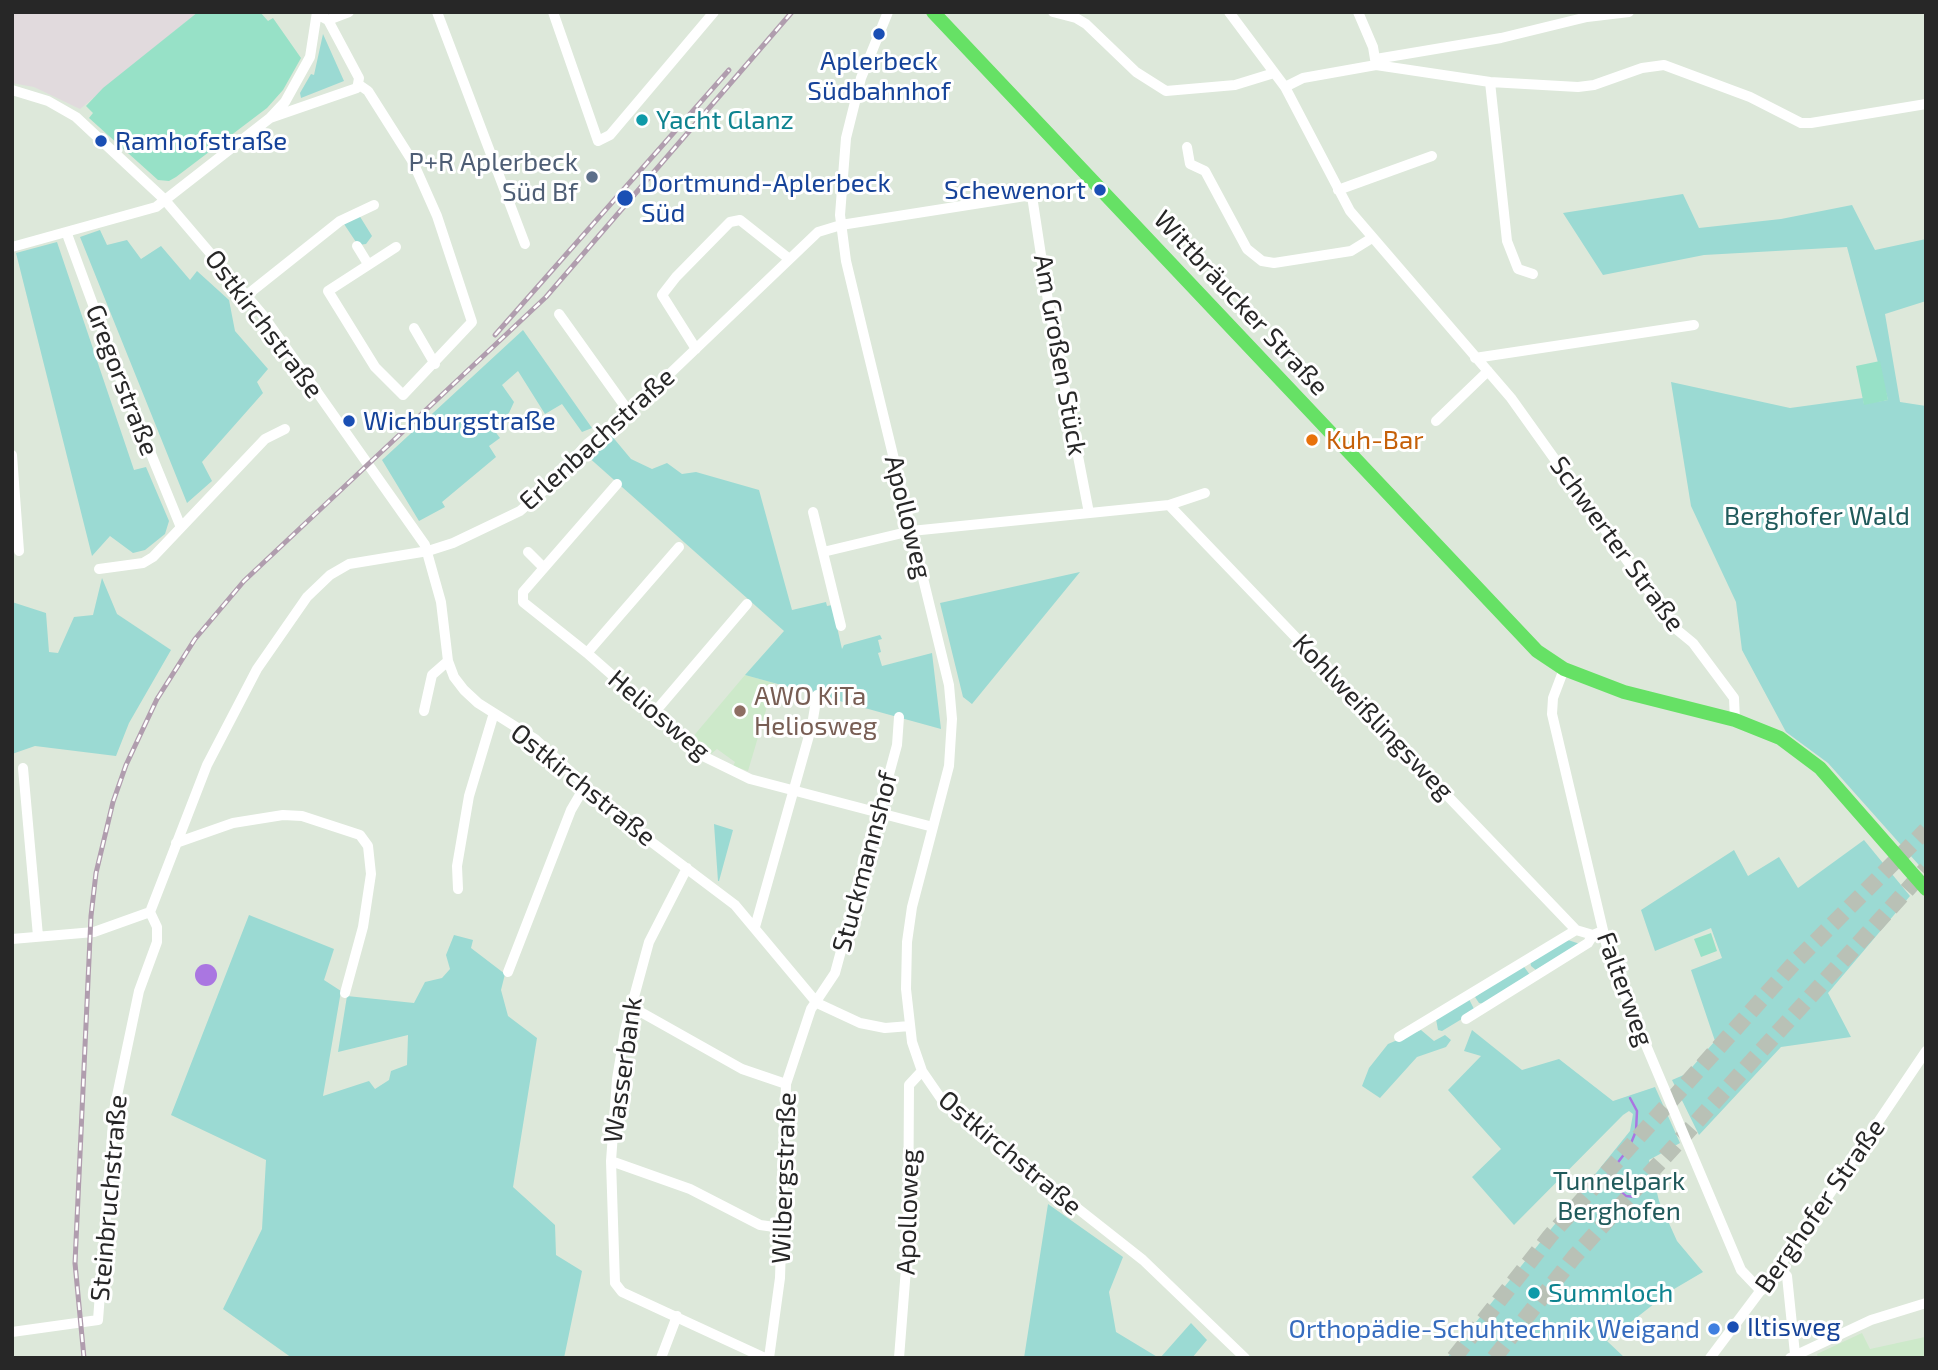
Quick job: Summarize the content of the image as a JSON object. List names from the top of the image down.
{
  "streets": {
    "main road": ["Wittbräucker Straße"],
    "street": [
      "Ostkirchstraße",
      "Am Großen Stück",
      "Gregorstraße",
      "Erlenbachstraße",
      "Apolloweg",
      "Schwerter Straße",
      "Heliosweg",
      "Kohlweißlingsweg",
      "Stuckmannshof",
      "Falterweg",
      "Wasserbank",
      "Wilbergstraße",
      "Steinbruchstraße",
      "Berghofer Straße"
    ]
  },
  "crossings": [
    ["Wittbräucker Straße", "Erlenbachstraße"],
    ["Wittbräucker Straße", "Schwerter Straße"],
    ["Wittbräucker Straße", "Falterweg"],
    ["Ostkirchstraße", "Erlenbachstraße"],
    ["Ostkirchstraße", "Apolloweg"],
    ["Ostkirchstraße", "Stuckmannshof"],
    ["Ostkirchstraße", "Wasserbank"],
    ["Ostkirchstraße", "Wilbergstraße"],
    ["Am Großen Stück", "Erlenbachstraße"],
    ["Erlenbachstraße", "Apolloweg"],
    ["Erlenbachstraße", "Steinbruchstraße"],
    ["Apolloweg", "Heliosweg"],
    ["Heliosweg", "Stuckmannshof"],
    ["Stuckmannshof", "Wilbergstraße"],
    ["Falterweg", "Berghofer Straße"]
  ],
  "parks": ["Berghofer Wald", "Tunnelpark Berghofen"],
  "places": [
    "Aplerbeck Südbahnhof",
    "Yacht Glanz",
    "Ramhofstraße",
    "P+R Aplerbeck Süd Bf",
    "Schewenort",
    "Dortmund-Aplerbeck Süd",
    "Wichburgstraße",
    "Kuh-Bar",
    "AWO KiTa Heliosweg",
    "Summloch",
    "Iltisweg",
    "Orthopädie-Schuhtechnik Weigand"
  ]
}
